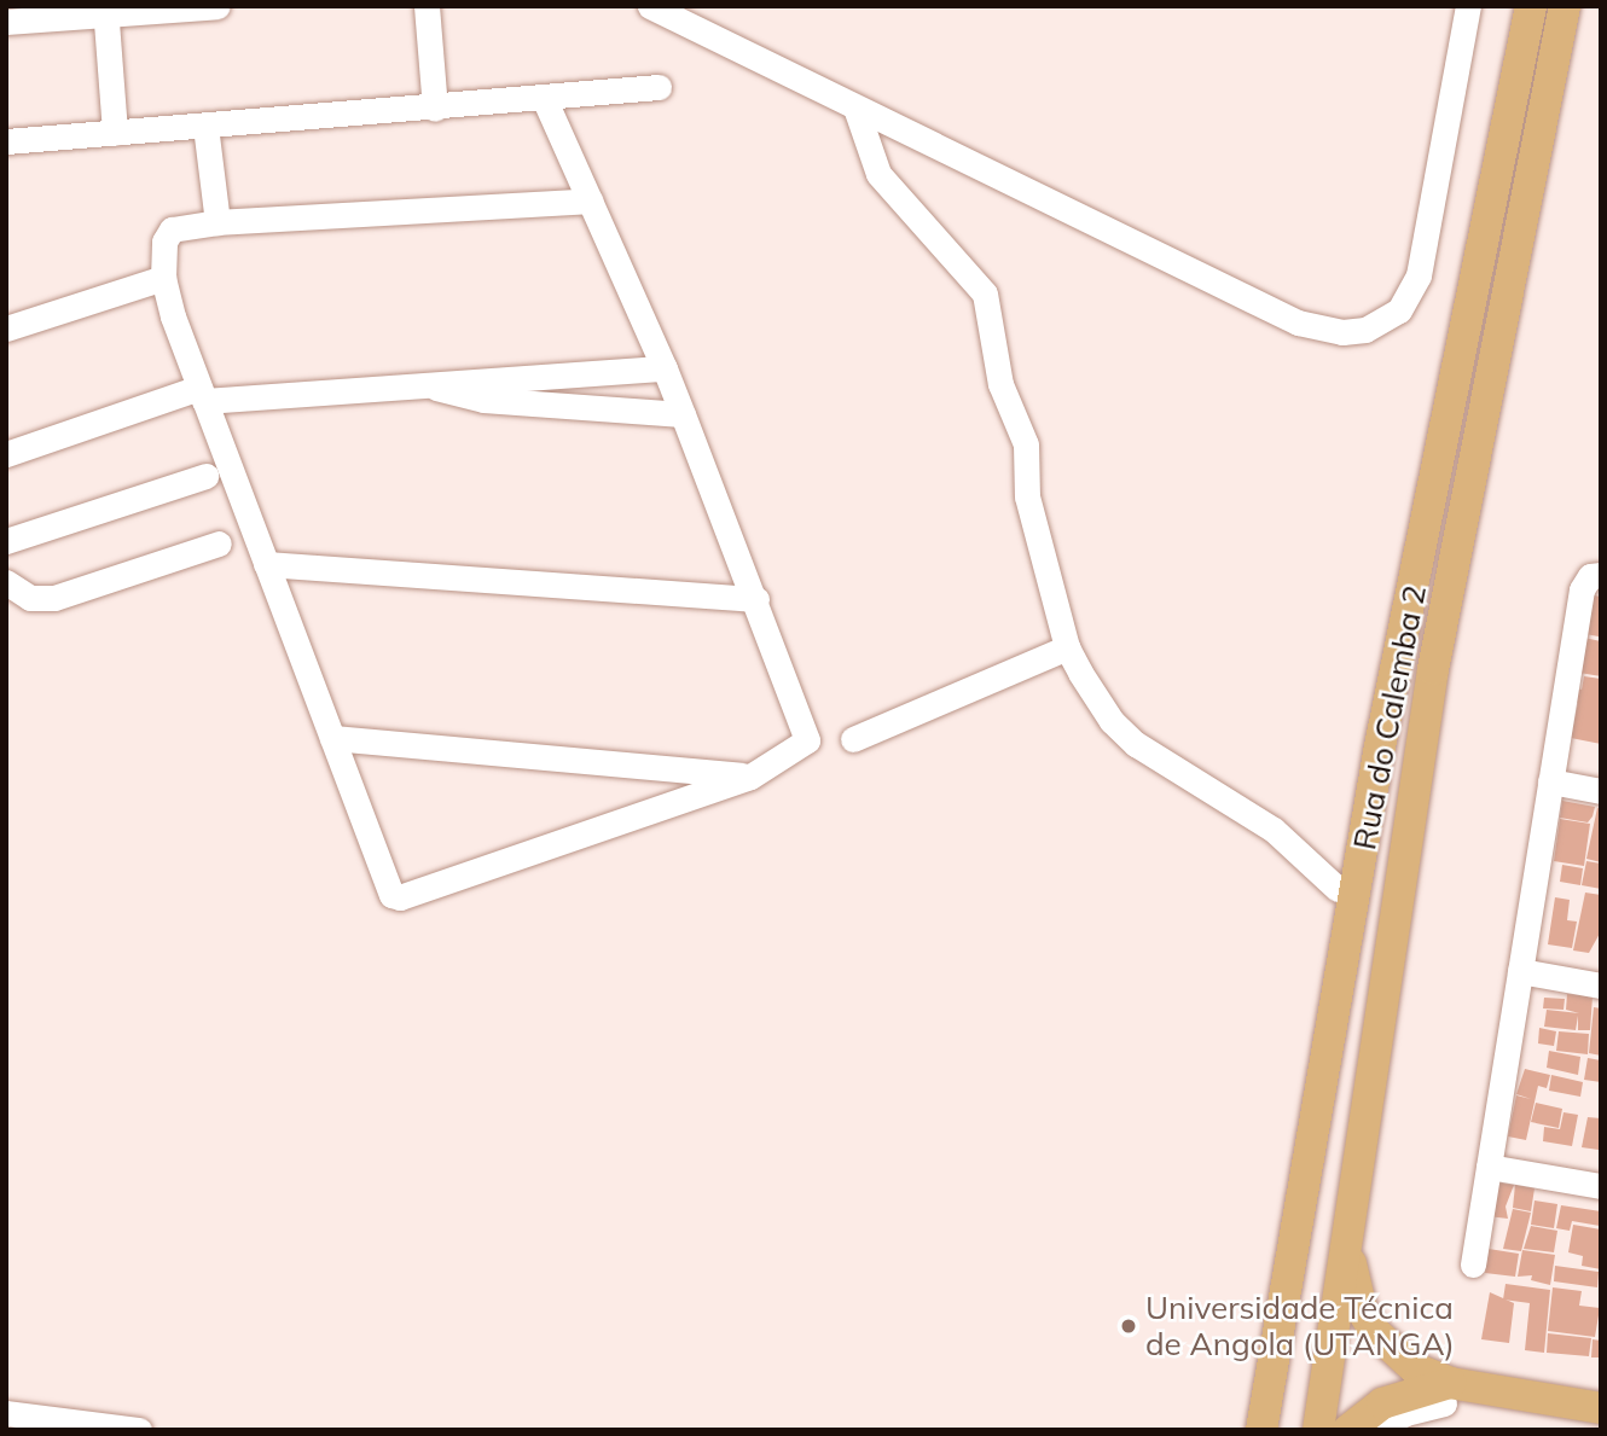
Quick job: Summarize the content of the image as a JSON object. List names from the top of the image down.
{
  "streets": {
    "main road": ["Rua do Calemba 2"]
  },
  "places": ["Universidade Técnica de Angola (UTANGA)"]
}
